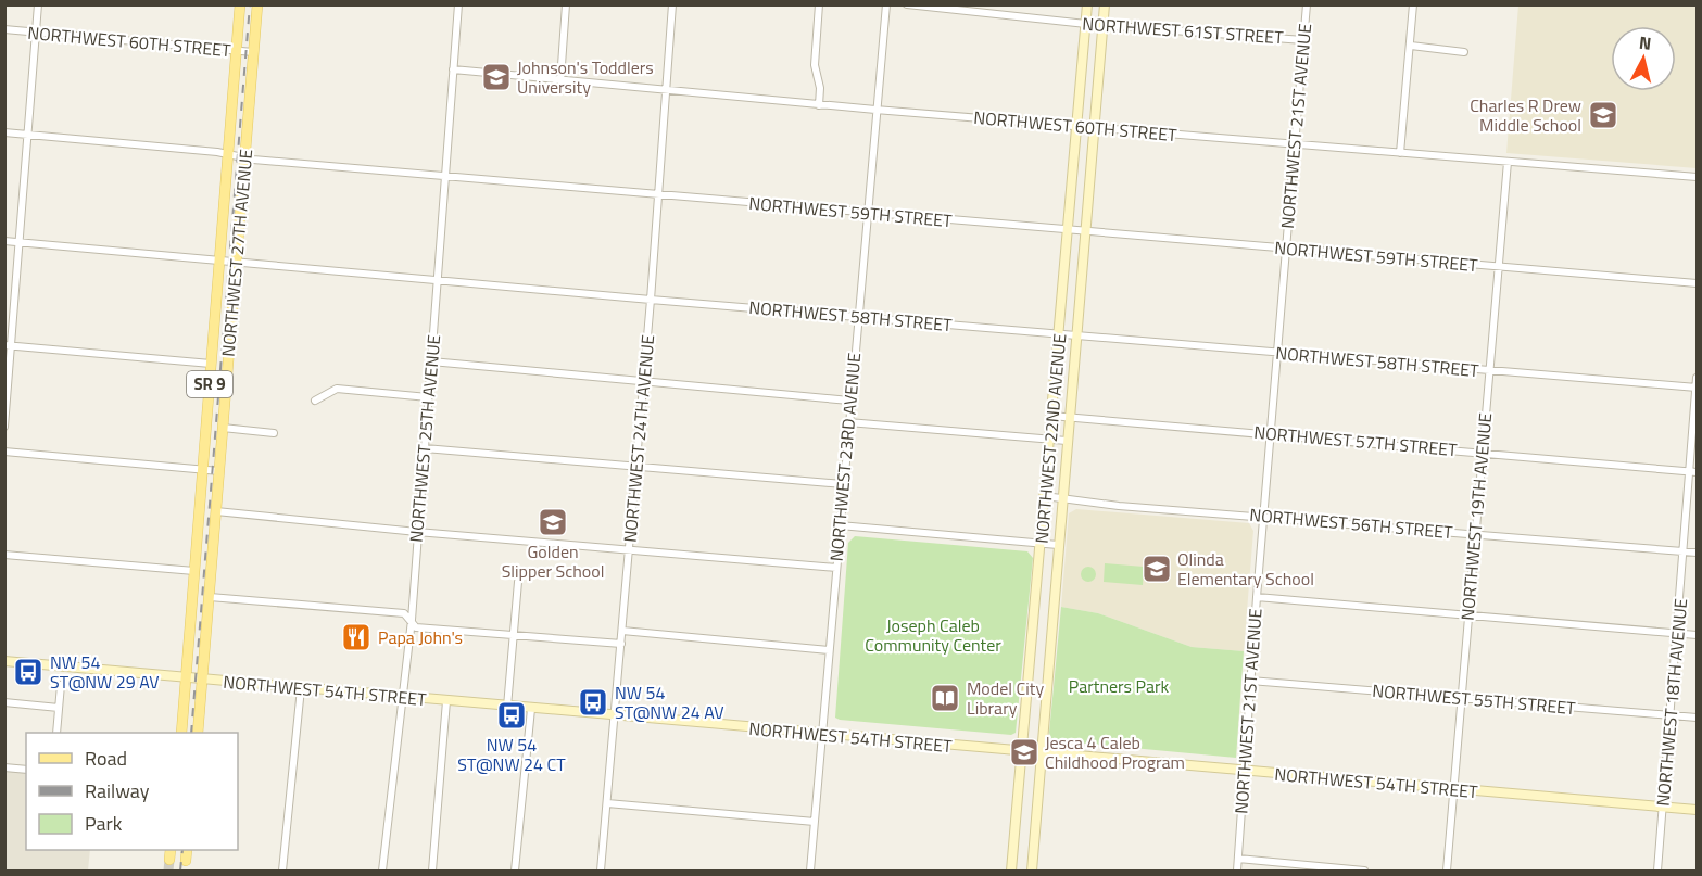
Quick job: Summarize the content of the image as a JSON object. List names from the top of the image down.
{
  "streets": {
    "main road": [
      "NORTHWEST 27TH AVENUE",
      "SR 9",
      "NORTHWEST 22ND AVENUE",
      "NORTHWEST 54TH STREET"
    ],
    "street": [
      "NORTHWEST 61ST STREET",
      "NORTHWEST 60TH STREET",
      "NORTHWEST 21ST AVENUE",
      "NORTHWEST 59TH STREET",
      "NORTHWEST 58TH STREET",
      "NORTHWEST 25TH AVENUE",
      "NORTHWEST 24TH AVENUE",
      "NORTHWEST 57TH STREET",
      "NORTHWEST 23RD AVENUE",
      "NORTHWEST 19TH AVENUE",
      "NORTHWEST 56TH STREET",
      "NORTHWEST 55TH STREET",
      "NORTHWEST 18TH AVENUE"
    ]
  },
  "crossings": [
    ["NORTHWEST 61ST STREET", "NORTHWEST 21ST AVENUE"],
    ["NORTHWEST 61ST STREET", "NORTHWEST 22ND AVENUE"],
    ["NORTHWEST 60TH STREET", "NORTHWEST 21ST AVENUE"],
    ["NORTHWEST 60TH STREET", "NORTHWEST 27TH AVENUE"],
    ["NORTHWEST 60TH STREET", "NORTHWEST 25TH AVENUE"],
    ["NORTHWEST 60TH STREET", "NORTHWEST 24TH AVENUE"],
    ["NORTHWEST 60TH STREET", "NORTHWEST 22ND AVENUE"],
    ["NORTHWEST 60TH STREET", "NORTHWEST 23RD AVENUE"],
    ["NORTHWEST 60TH STREET", "NORTHWEST 19TH AVENUE"],
    ["NORTHWEST 21ST AVENUE", "NORTHWEST 59TH STREET"],
    ["NORTHWEST 21ST AVENUE", "NORTHWEST 58TH STREET"],
    ["NORTHWEST 21ST AVENUE", "NORTHWEST 57TH STREET"],
    ["NORTHWEST 21ST AVENUE", "NORTHWEST 56TH STREET"],
    ["NORTHWEST 21ST AVENUE", "NORTHWEST 54TH STREET"],
    ["NORTHWEST 21ST AVENUE", "NORTHWEST 55TH STREET"],
    ["NORTHWEST 59TH STREET", "NORTHWEST 27TH AVENUE"],
    ["NORTHWEST 59TH STREET", "NORTHWEST 25TH AVENUE"],
    ["NORTHWEST 59TH STREET", "NORTHWEST 24TH AVENUE"],
    ["NORTHWEST 59TH STREET", "NORTHWEST 22ND AVENUE"],
    ["NORTHWEST 59TH STREET", "NORTHWEST 23RD AVENUE"],
    ["NORTHWEST 59TH STREET", "NORTHWEST 19TH AVENUE"],
    ["NORTHWEST 27TH AVENUE", "NORTHWEST 58TH STREET"],
    ["NORTHWEST 27TH AVENUE", "NORTHWEST 54TH STREET"],
    ["NORTHWEST 58TH STREET", "NORTHWEST 25TH AVENUE"],
    ["NORTHWEST 58TH STREET", "NORTHWEST 24TH AVENUE"],
    ["NORTHWEST 58TH STREET", "NORTHWEST 22ND AVENUE"],
    ["NORTHWEST 58TH STREET", "NORTHWEST 23RD AVENUE"],
    ["NORTHWEST 58TH STREET", "NORTHWEST 19TH AVENUE"],
    ["NORTHWEST 58TH STREET", "NORTHWEST 18TH AVENUE"],
    ["NORTHWEST 25TH AVENUE", "NORTHWEST 54TH STREET"],
    ["NORTHWEST 24TH AVENUE", "NORTHWEST 54TH STREET"],
    ["NORTHWEST 22ND AVENUE", "NORTHWEST 57TH STREET"],
    ["NORTHWEST 22ND AVENUE", "NORTHWEST 56TH STREET"],
    ["NORTHWEST 22ND AVENUE", "NORTHWEST 54TH STREET"],
    ["NORTHWEST 57TH STREET", "NORTHWEST 19TH AVENUE"],
    ["NORTHWEST 57TH STREET", "NORTHWEST 18TH AVENUE"],
    ["NORTHWEST 23RD AVENUE", "NORTHWEST 54TH STREET"],
    ["NORTHWEST 19TH AVENUE", "NORTHWEST 56TH STREET"],
    ["NORTHWEST 19TH AVENUE", "NORTHWEST 54TH STREET"],
    ["NORTHWEST 19TH AVENUE", "NORTHWEST 55TH STREET"],
    ["NORTHWEST 56TH STREET", "NORTHWEST 18TH AVENUE"],
    ["NORTHWEST 54TH STREET", "NORTHWEST 18TH AVENUE"],
    ["NORTHWEST 55TH STREET", "NORTHWEST 18TH AVENUE"]
  ],
  "parks": ["Joseph Caleb Community Center", "Partners Park"],
  "places": {
    "school or university": [
      "Johnson's Toddlers University",
      "Charles R Drew Middle School",
      "Golden Slipper School",
      "Olinda Elementary School",
      "Jesca 4 Caleb Childhood Program"
    ],
    "restaurant": ["Papa John's"],
    "bus stop": ["NW 54 ST@NW 29 AV", "NW 54 ST@NW 24 AV", "NW 54 ST@NW 24 CT"],
    "library": ["Model City Library"]
  },
  "legend": ["Road", "Railway", "Park"],
  "north": "top"
}
